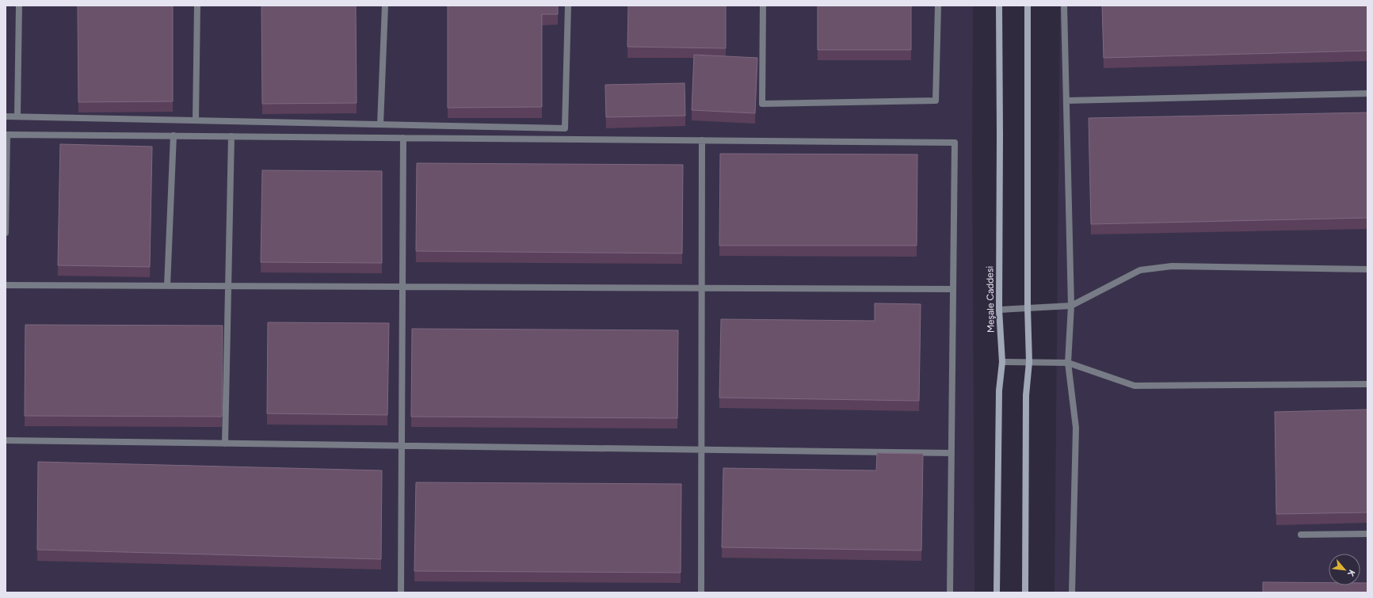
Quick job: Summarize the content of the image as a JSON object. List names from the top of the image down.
{
  "streets": {
    "street": ["Meşale Caddesi"]
  },
  "north": "bottom right"
}
